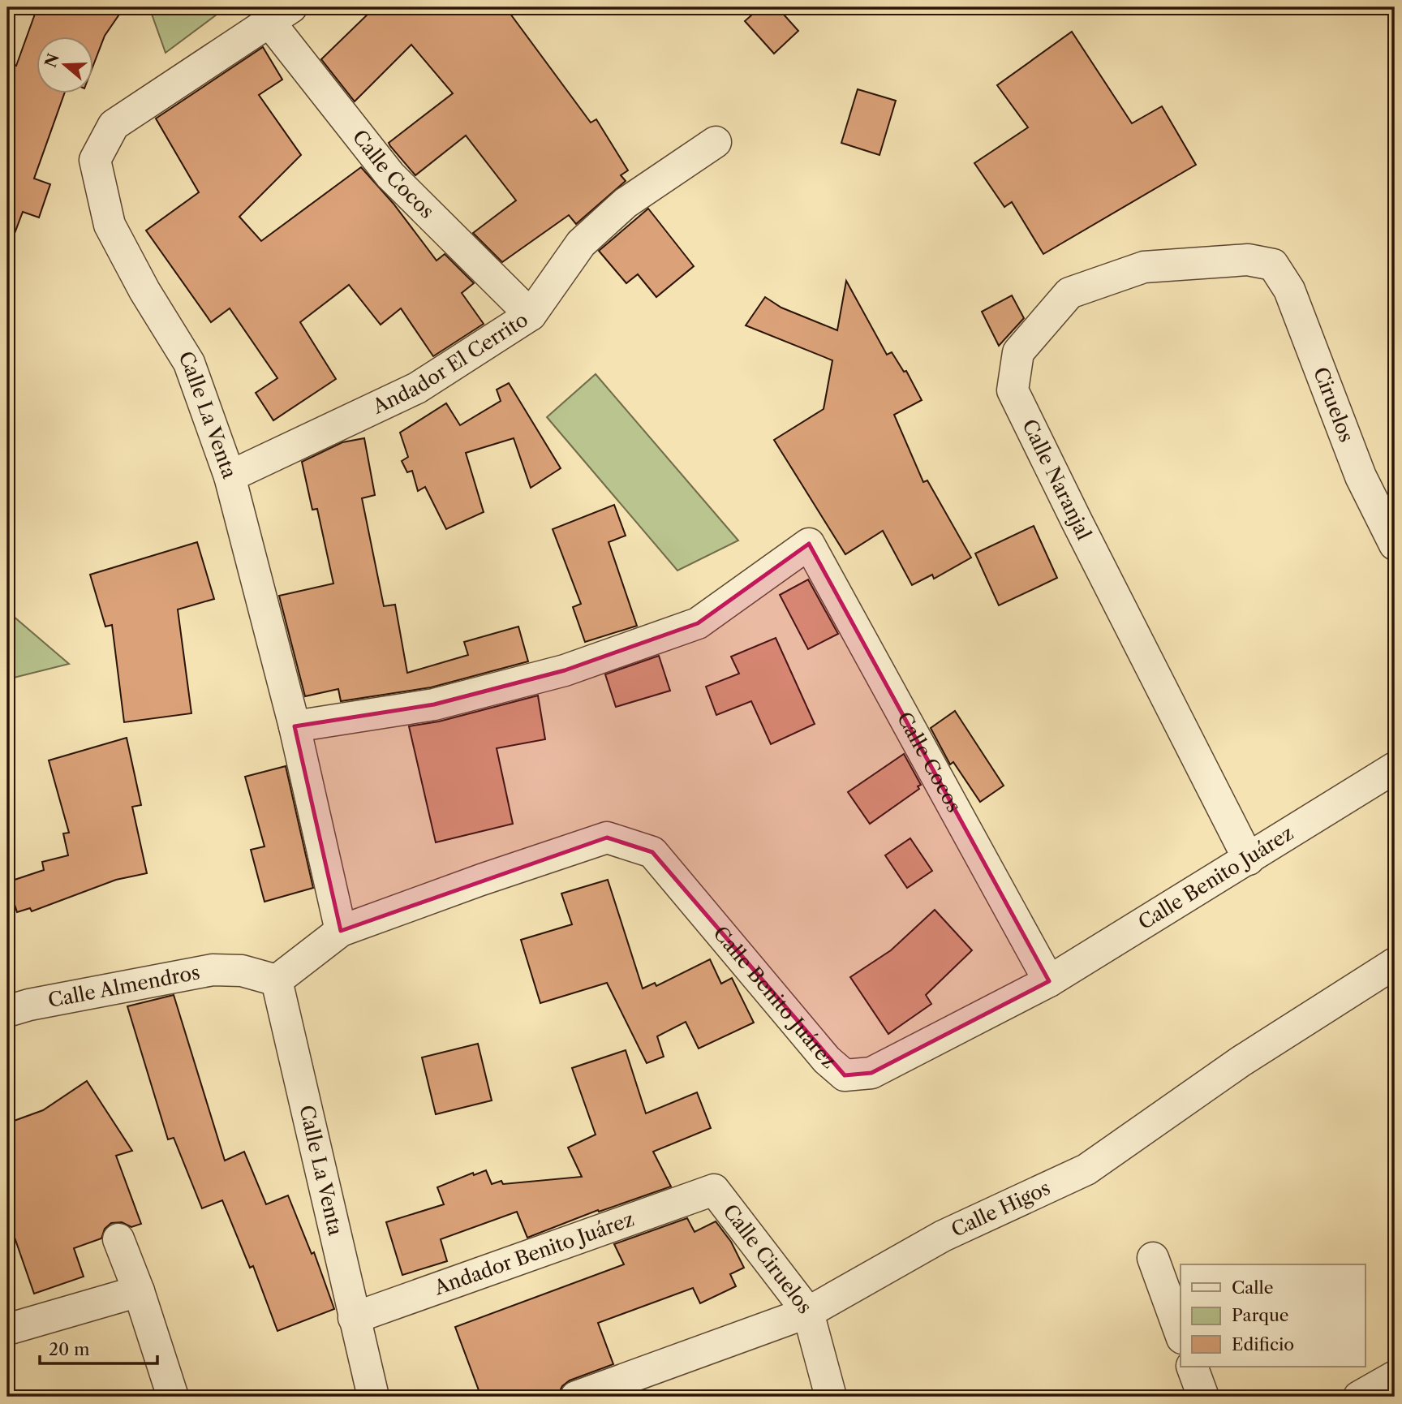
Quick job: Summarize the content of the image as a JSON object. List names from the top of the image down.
{
  "streets": {
    "street": [
      "Calle Cocos",
      "Andador El Cerrito",
      "Ciruelos",
      "Calle La Venta",
      "Calle Naranjal",
      "Calle Benito Juárez",
      "Calle Almendros",
      "Calle Higos",
      "Andador Benito Juárez",
      "Calle Ciruelos"
    ]
  },
  "crossings": [
    ["Calle Cocos", "Andador El Cerrito"],
    ["Calle Cocos", "Calle La Venta"],
    ["Calle Cocos", "Calle Benito Juárez"],
    ["Andador El Cerrito", "Calle La Venta"],
    ["Ciruelos", "Calle Naranjal"],
    ["Calle La Venta", "Calle Benito Juárez"],
    ["Calle La Venta", "Calle Almendros"],
    ["Calle La Venta", "Andador Benito Juárez"],
    ["Calle Naranjal", "Calle Benito Juárez"],
    ["Calle Benito Juárez", "Calle Almendros"],
    ["Calle Higos", "Calle Ciruelos"],
    ["Andador Benito Juárez", "Calle Ciruelos"]
  ],
  "legend": ["Calle", "Parque", "Edificio"],
  "scale_bar": "20 m",
  "north": "left"
}
